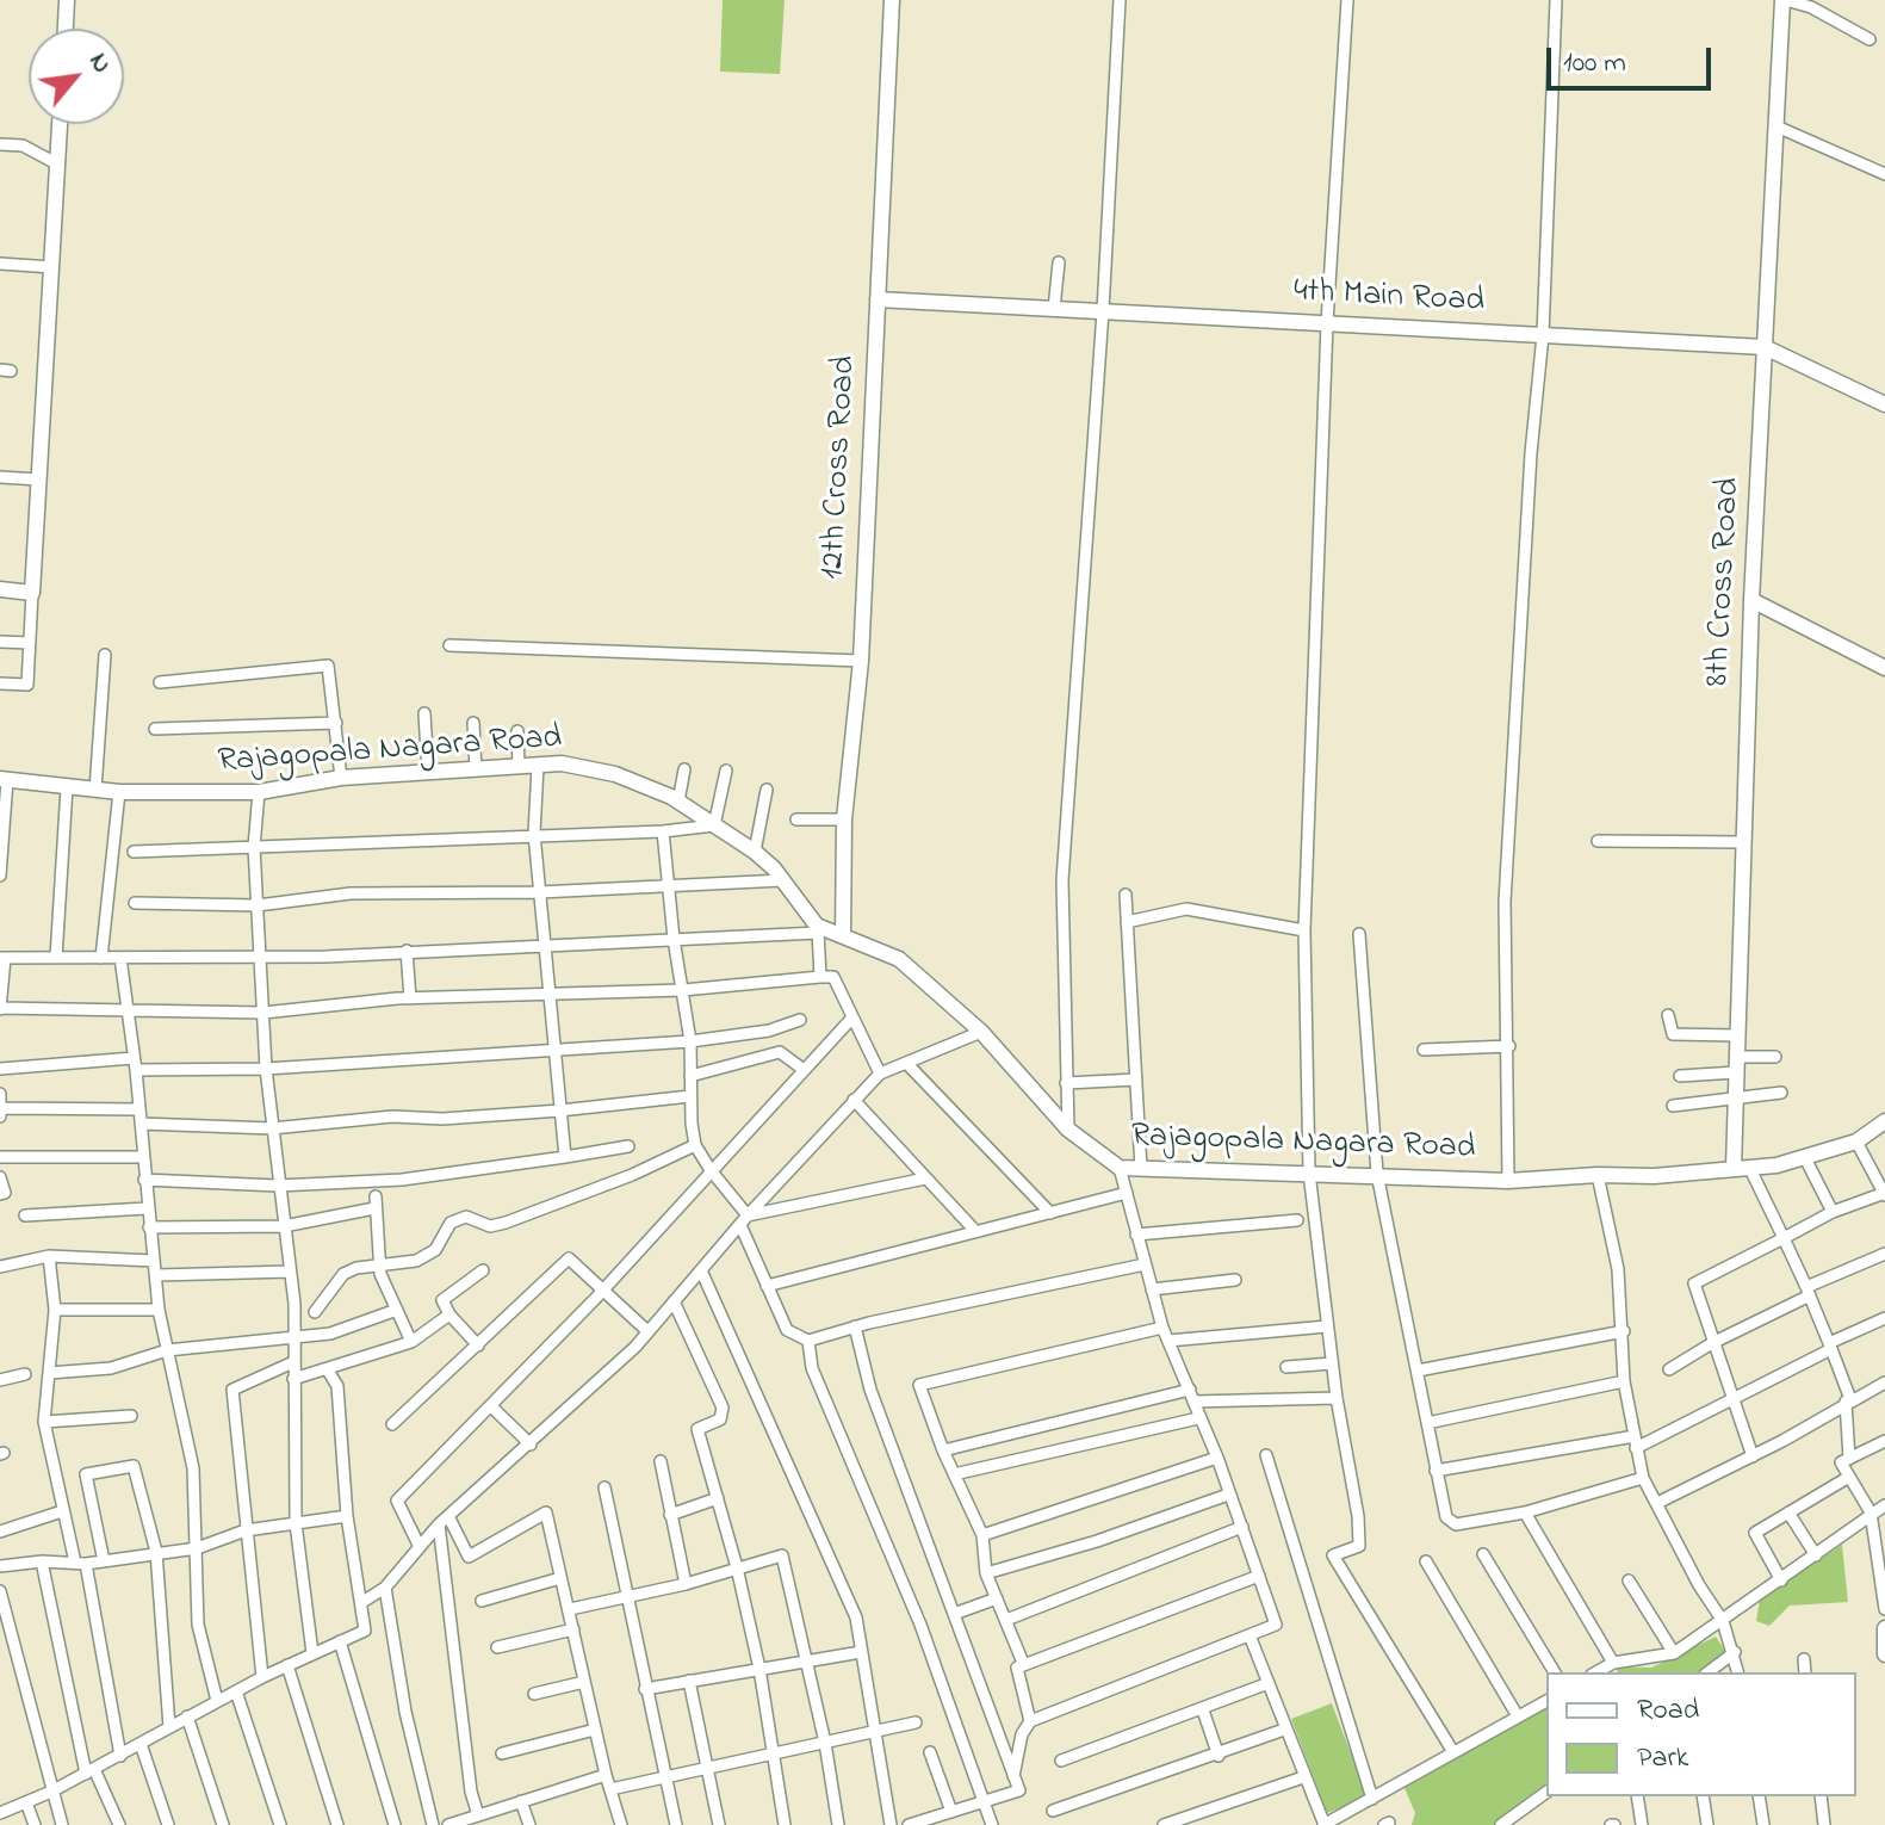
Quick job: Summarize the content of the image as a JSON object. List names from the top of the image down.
{
  "streets": {
    "street": [
      "4th Main Road",
      "12th Cross Road",
      "8th Cross Road",
      "Rajagopala Nagara Road"
    ]
  },
  "crossings": [
    ["4th Main Road", "12th Cross Road"],
    ["4th Main Road", "8th Cross Road"],
    ["12th Cross Road", "Rajagopala Nagara Road"],
    ["8th Cross Road", "Rajagopala Nagara Road"]
  ],
  "legend": ["Road", "Park"],
  "scale_bar": "100 m",
  "north": "top right"
}
